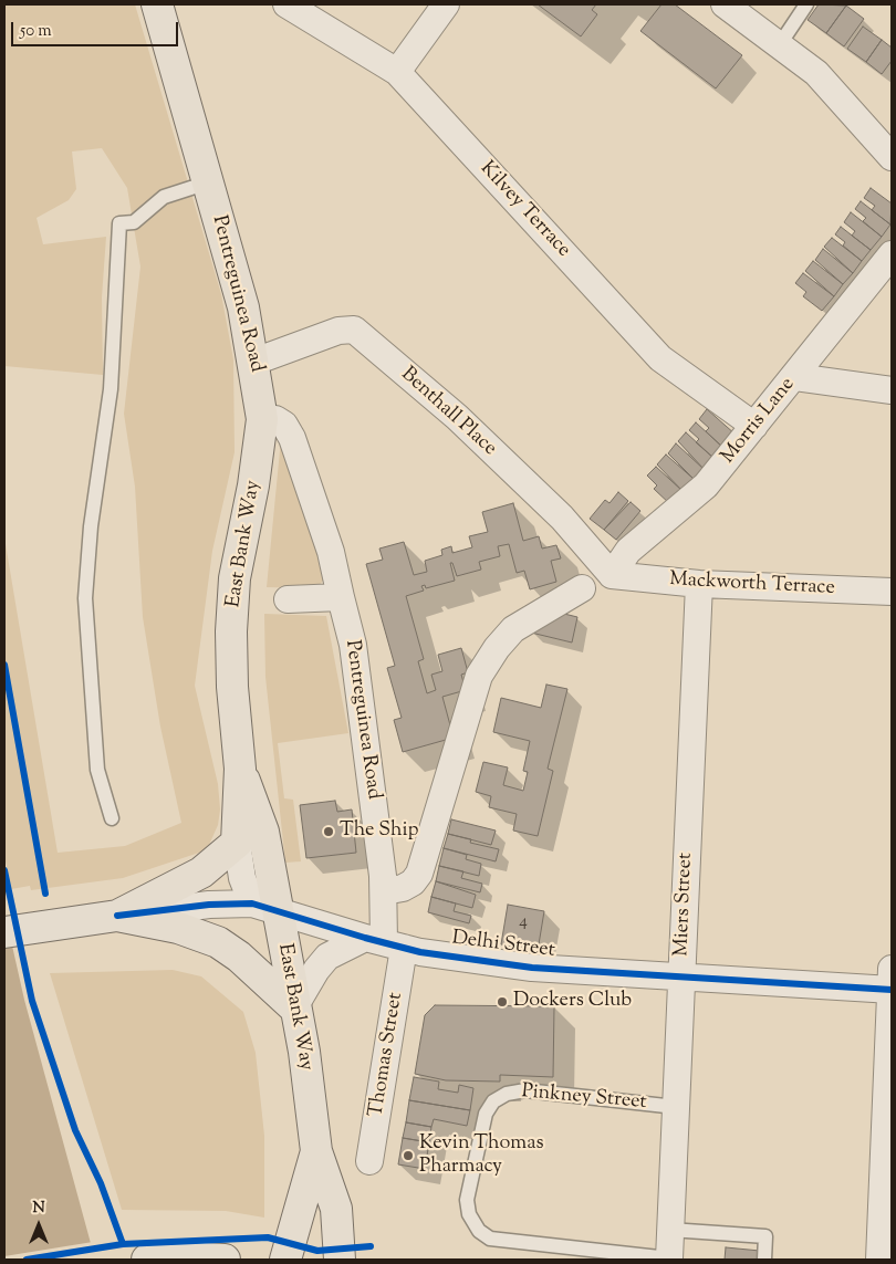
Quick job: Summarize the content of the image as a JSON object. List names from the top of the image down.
{
  "streets": {
    "main road": ["Pentreguinea Road", "East Bank Way"],
    "street": [
      "Kilvey Terrace",
      "Benthall Place",
      "Morris Lane",
      "Mackworth Terrace",
      "Miers Street",
      "Delhi Street",
      "Thomas Street"
    ],
    "lane": ["Pinkney Street"]
  },
  "crossings": [
    ["Kilvey Terrace", "Morris Lane"],
    ["Pentreguinea Road", "Benthall Place"],
    ["Pentreguinea Road", "East Bank Way"],
    ["Pentreguinea Road", "Delhi Street"],
    ["Pentreguinea Road", "Thomas Street"],
    ["Benthall Place", "Morris Lane"],
    ["Benthall Place", "Mackworth Terrace"],
    ["Morris Lane", "Mackworth Terrace"],
    ["East Bank Way", "Delhi Street"],
    ["Mackworth Terrace", "Miers Street"],
    ["Miers Street", "Delhi Street"],
    ["Miers Street", "Pinkney Street"],
    ["Delhi Street", "Thomas Street"]
  ],
  "places": ["The Ship", "Dockers Club", "Kevin Thomas Pharmacy"],
  "house_numbers": ["4"],
  "scale_bar": "50 m",
  "north": "top"
}
